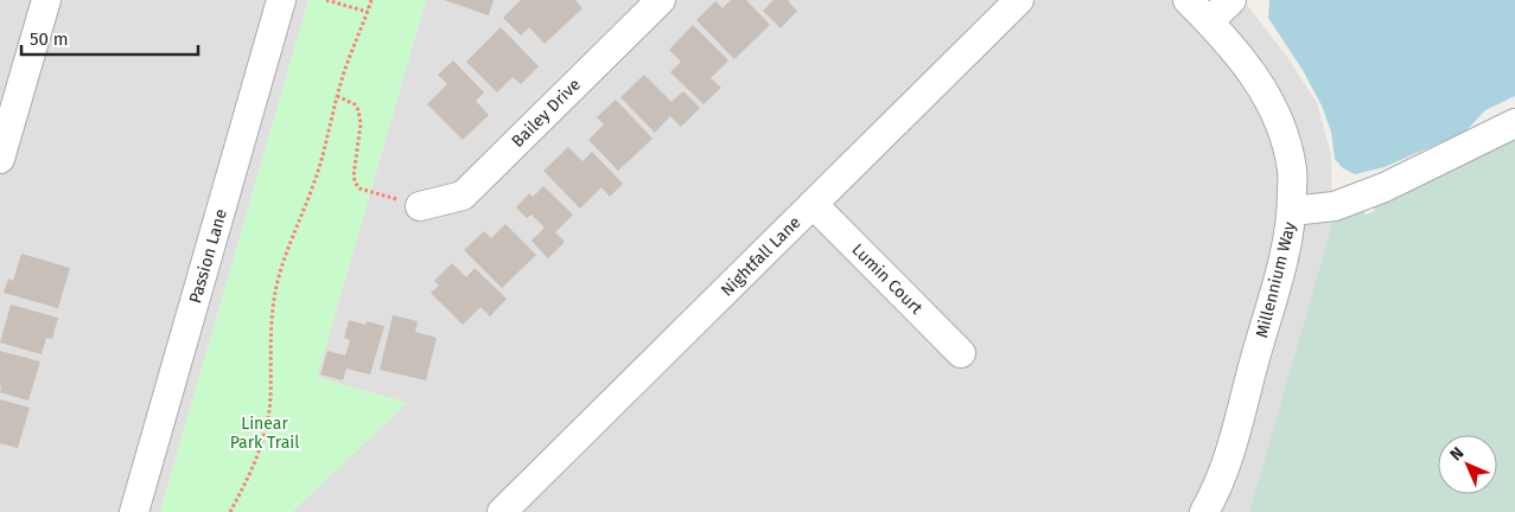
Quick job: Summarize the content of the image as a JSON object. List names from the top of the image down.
{
  "streets": {
    "street": [
      "Bailey Drive",
      "Passion Lane",
      "Nightfall Lane",
      "Lumin Court",
      "Millennium Way"
    ]
  },
  "crossings": [
    ["Nightfall Lane", "Lumin Court"]
  ],
  "parks": ["Linear Park Trail"],
  "scale_bar": "50 m",
  "north": "top left"
}
